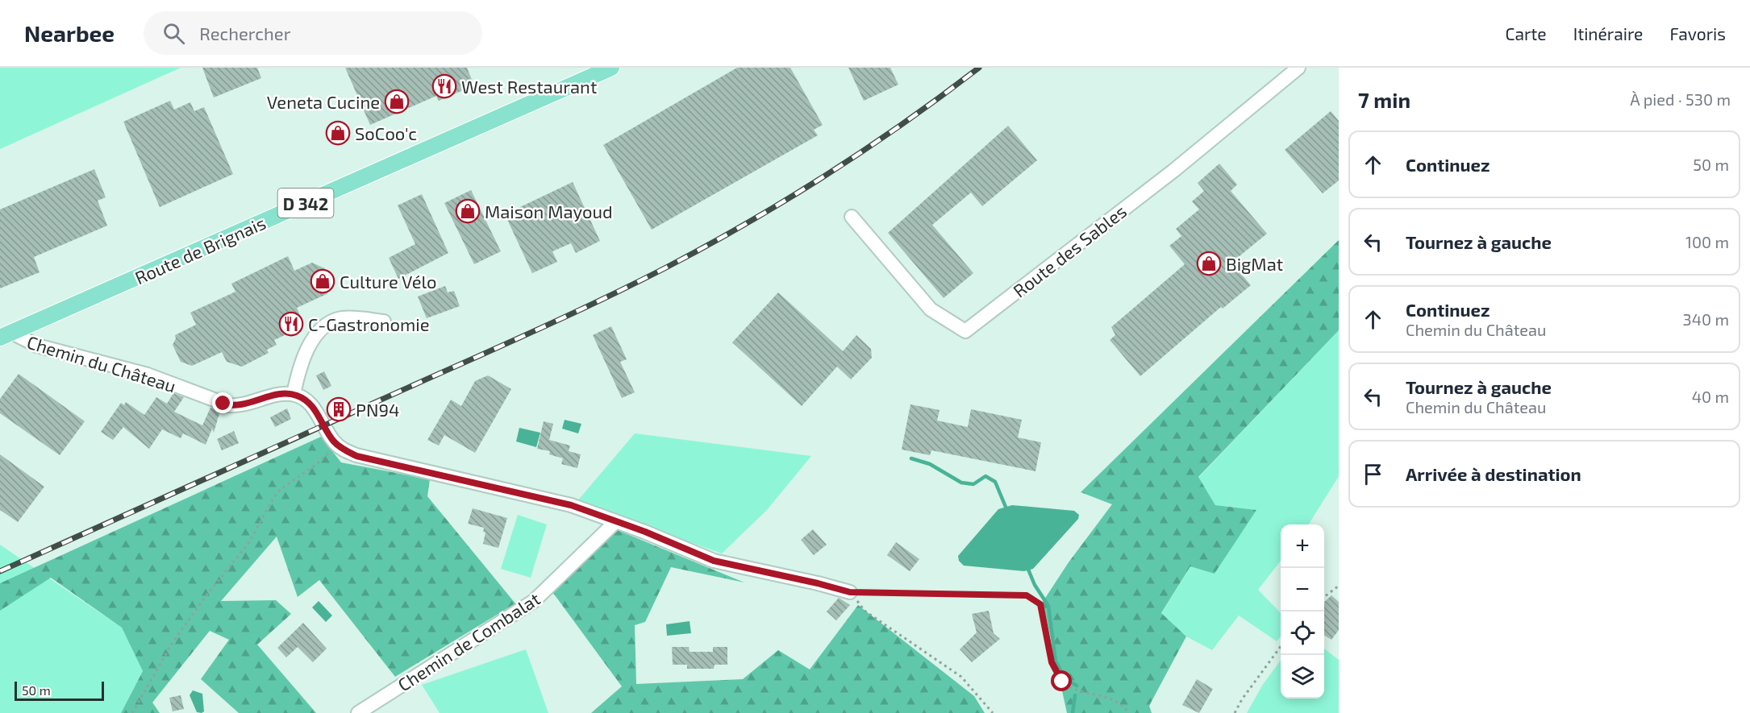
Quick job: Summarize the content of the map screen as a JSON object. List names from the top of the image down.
{
  "streets": {
    "main road": ["D 342", "Route de Brignais"],
    "street": ["Route des Sables", "Chemin du Château", "Chemin de Combalat"]
  },
  "crossings": [
    ["Route de Brignais", "Chemin du Château"]
  ],
  "places": {
    "restaurant": ["West Restaurant", "C-Gastronomie"],
    "shop": [
      "Veneta Cucine",
      "SoCoo'c",
      "Maison Mayoud",
      "BigMat",
      "Culture Vélo"
    ],
    "building": ["PN94"]
  },
  "scale_bar": "50 m",
  "page": {
    "header": "Nearbee",
    "search": "Rechercher",
    "nav": ["Carte", "Itinéraire", "Favoris"],
    "heading": ["7 min", "À pied · 530 m"],
    "list": [
      ["Continuez", "50 m"],
      ["Tournez à gauche", "100 m"],
      ["Continuez", "Chemin du Château", "340 m"],
      ["Tournez à gauche", "Chemin du Château", "40 m"],
      "Arrivée à destination"
    ],
    "map_buttons": ["+", "−"],
    "scale": "50 m"
  }
}
